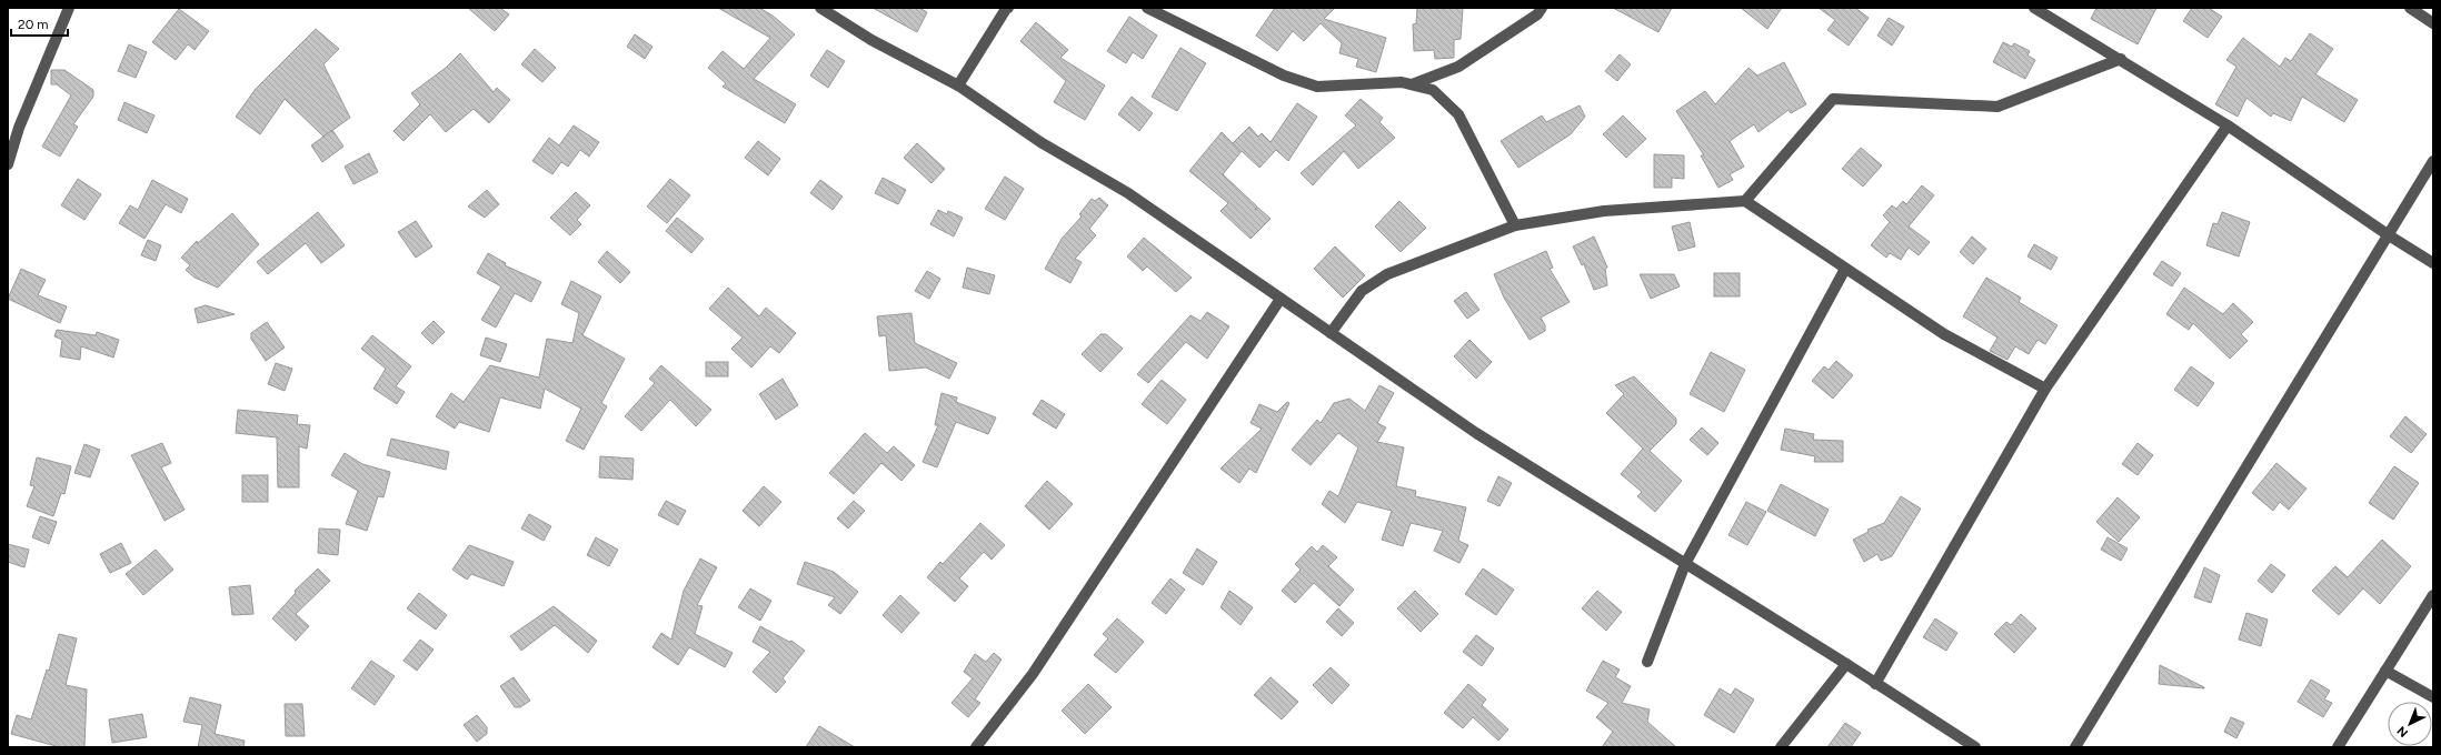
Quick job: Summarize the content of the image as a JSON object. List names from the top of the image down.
{
  "scale_bar": "20 m",
  "north": "bottom left"
}
